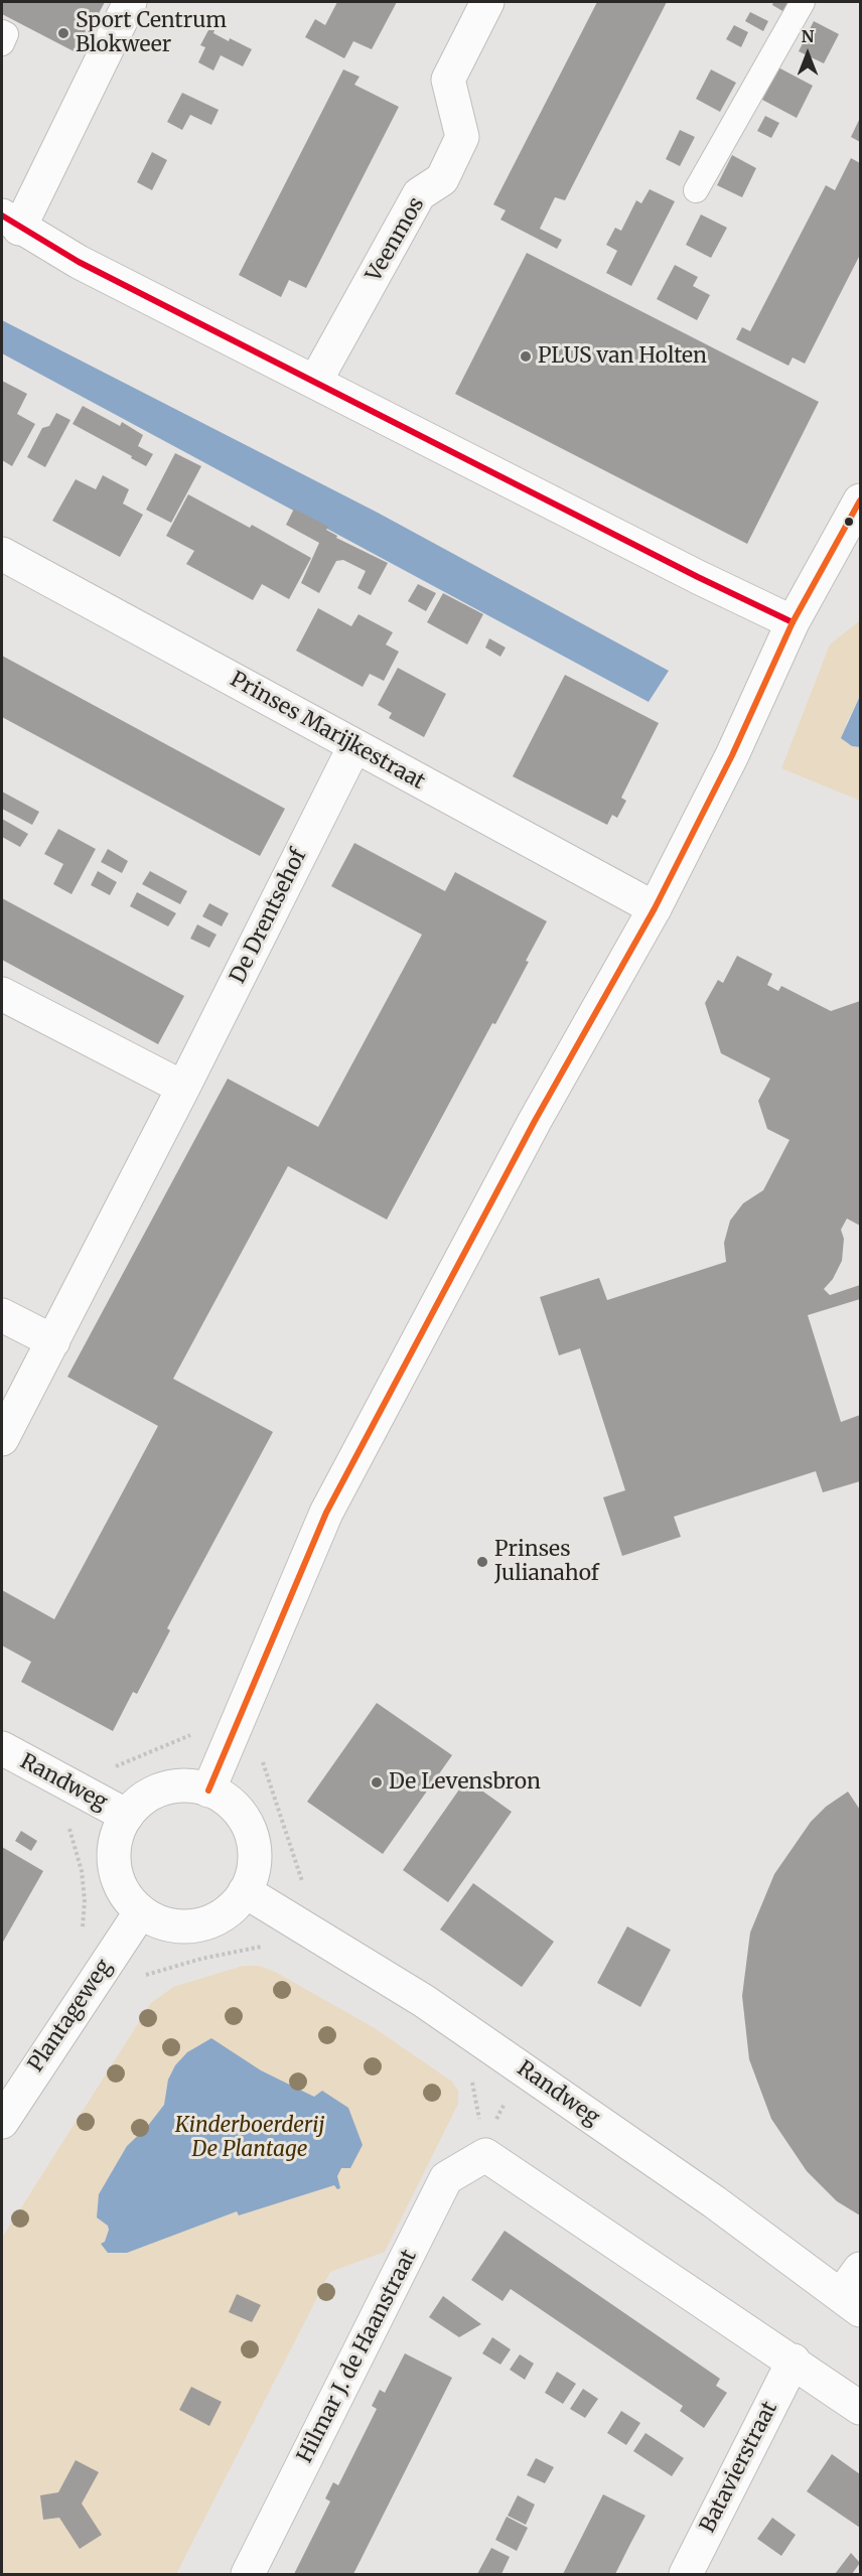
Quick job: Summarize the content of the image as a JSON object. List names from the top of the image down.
{
  "streets": {
    "street": [
      "Veenmos",
      "Prinses Marijkestraat",
      "De Drentsehof",
      "Randweg",
      "Plantageweg",
      "Hilmar J. de Haanstraat",
      "Batavierstraat"
    ]
  },
  "crossings": [
    ["Prinses Marijkestraat", "De Drentsehof"],
    ["Randweg", "Plantageweg"]
  ],
  "parks": ["Kinderboerderij De Plantage"],
  "places": [
    "Sport Centrum Blokweer",
    "PLUS van Holten",
    "Prinses Julianahof",
    "De Levensbron"
  ],
  "north": "top"
}
